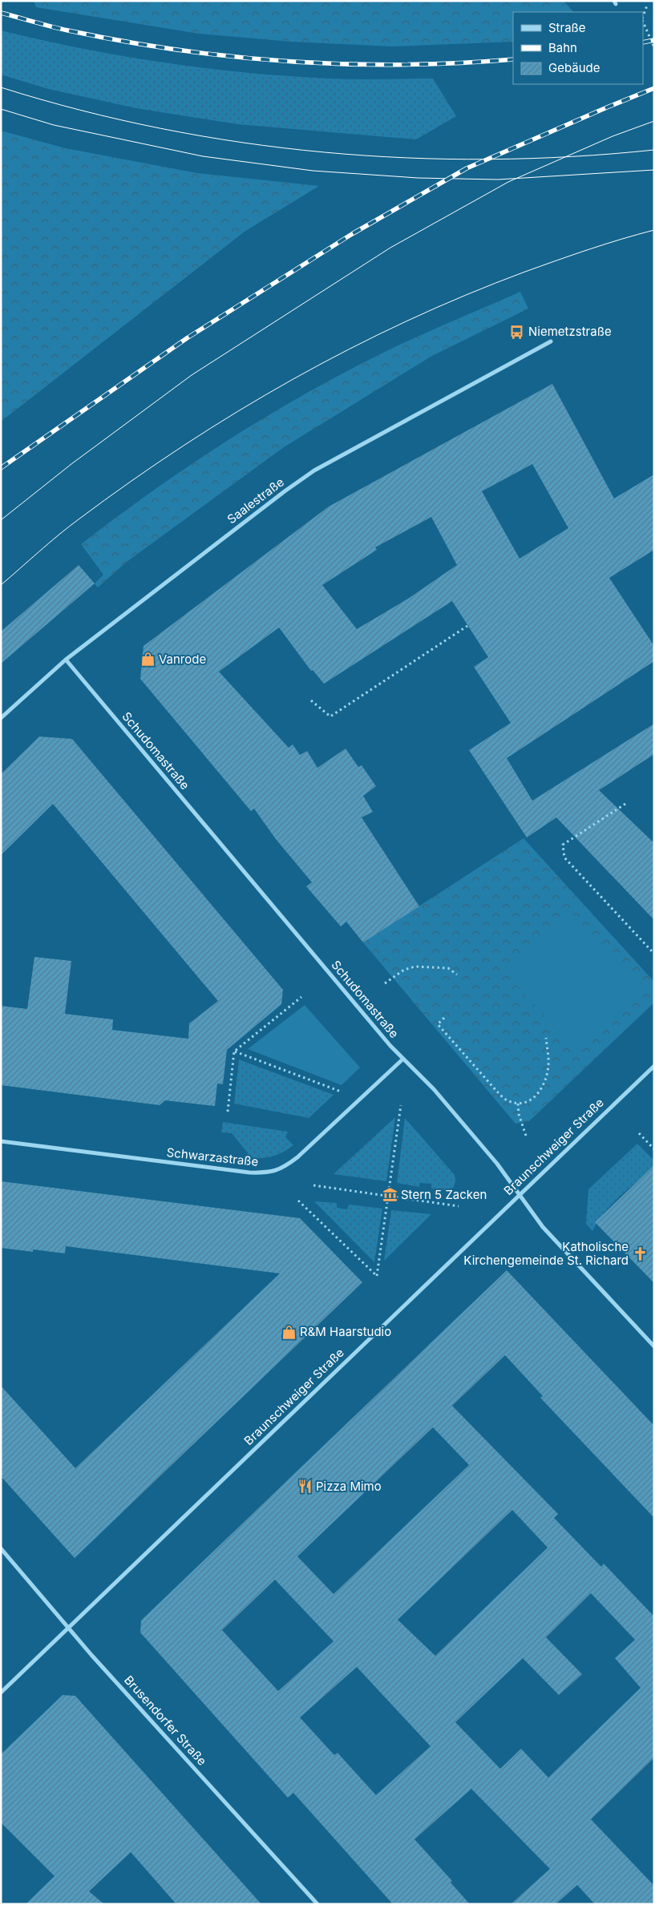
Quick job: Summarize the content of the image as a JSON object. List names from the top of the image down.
{
  "streets": {
    "street": [
      "Saalestraße",
      "Schudomastraße",
      "Braunschweiger Straße",
      "Schwarzastraße",
      "Brusendorfer Straße"
    ]
  },
  "crossings": [
    ["Saalestraße", "Schudomastraße"],
    ["Schudomastraße", "Braunschweiger Straße"],
    ["Schudomastraße", "Schwarzastraße"],
    ["Braunschweiger Straße", "Brusendorfer Straße"]
  ],
  "places": {
    "bus stop": ["Niemetzstraße"],
    "shop": ["Vanrode", "R&M Haarstudio"],
    "museum": ["Stern 5 Zacken"],
    "church": ["Katholische Kirchengemeinde St. Richard"],
    "restaurant": ["Pizza Mimo"]
  },
  "legend": ["Straße", "Bahn", "Gebäude"]
}
